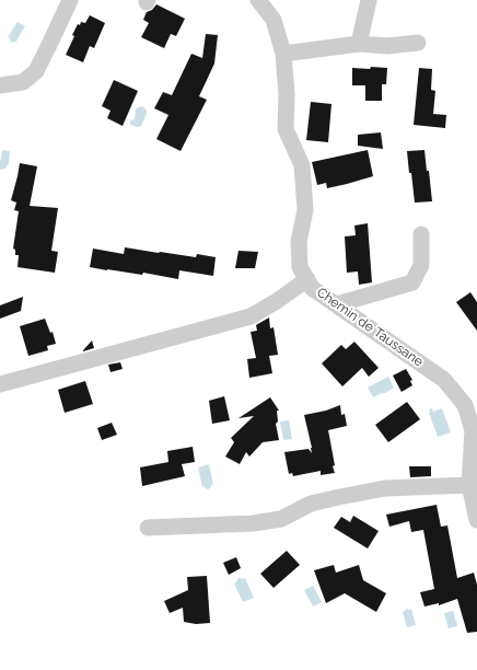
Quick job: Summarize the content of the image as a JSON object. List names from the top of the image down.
{
  "streets": {
    "street": ["Chemin de Taussane"]
  }
}
